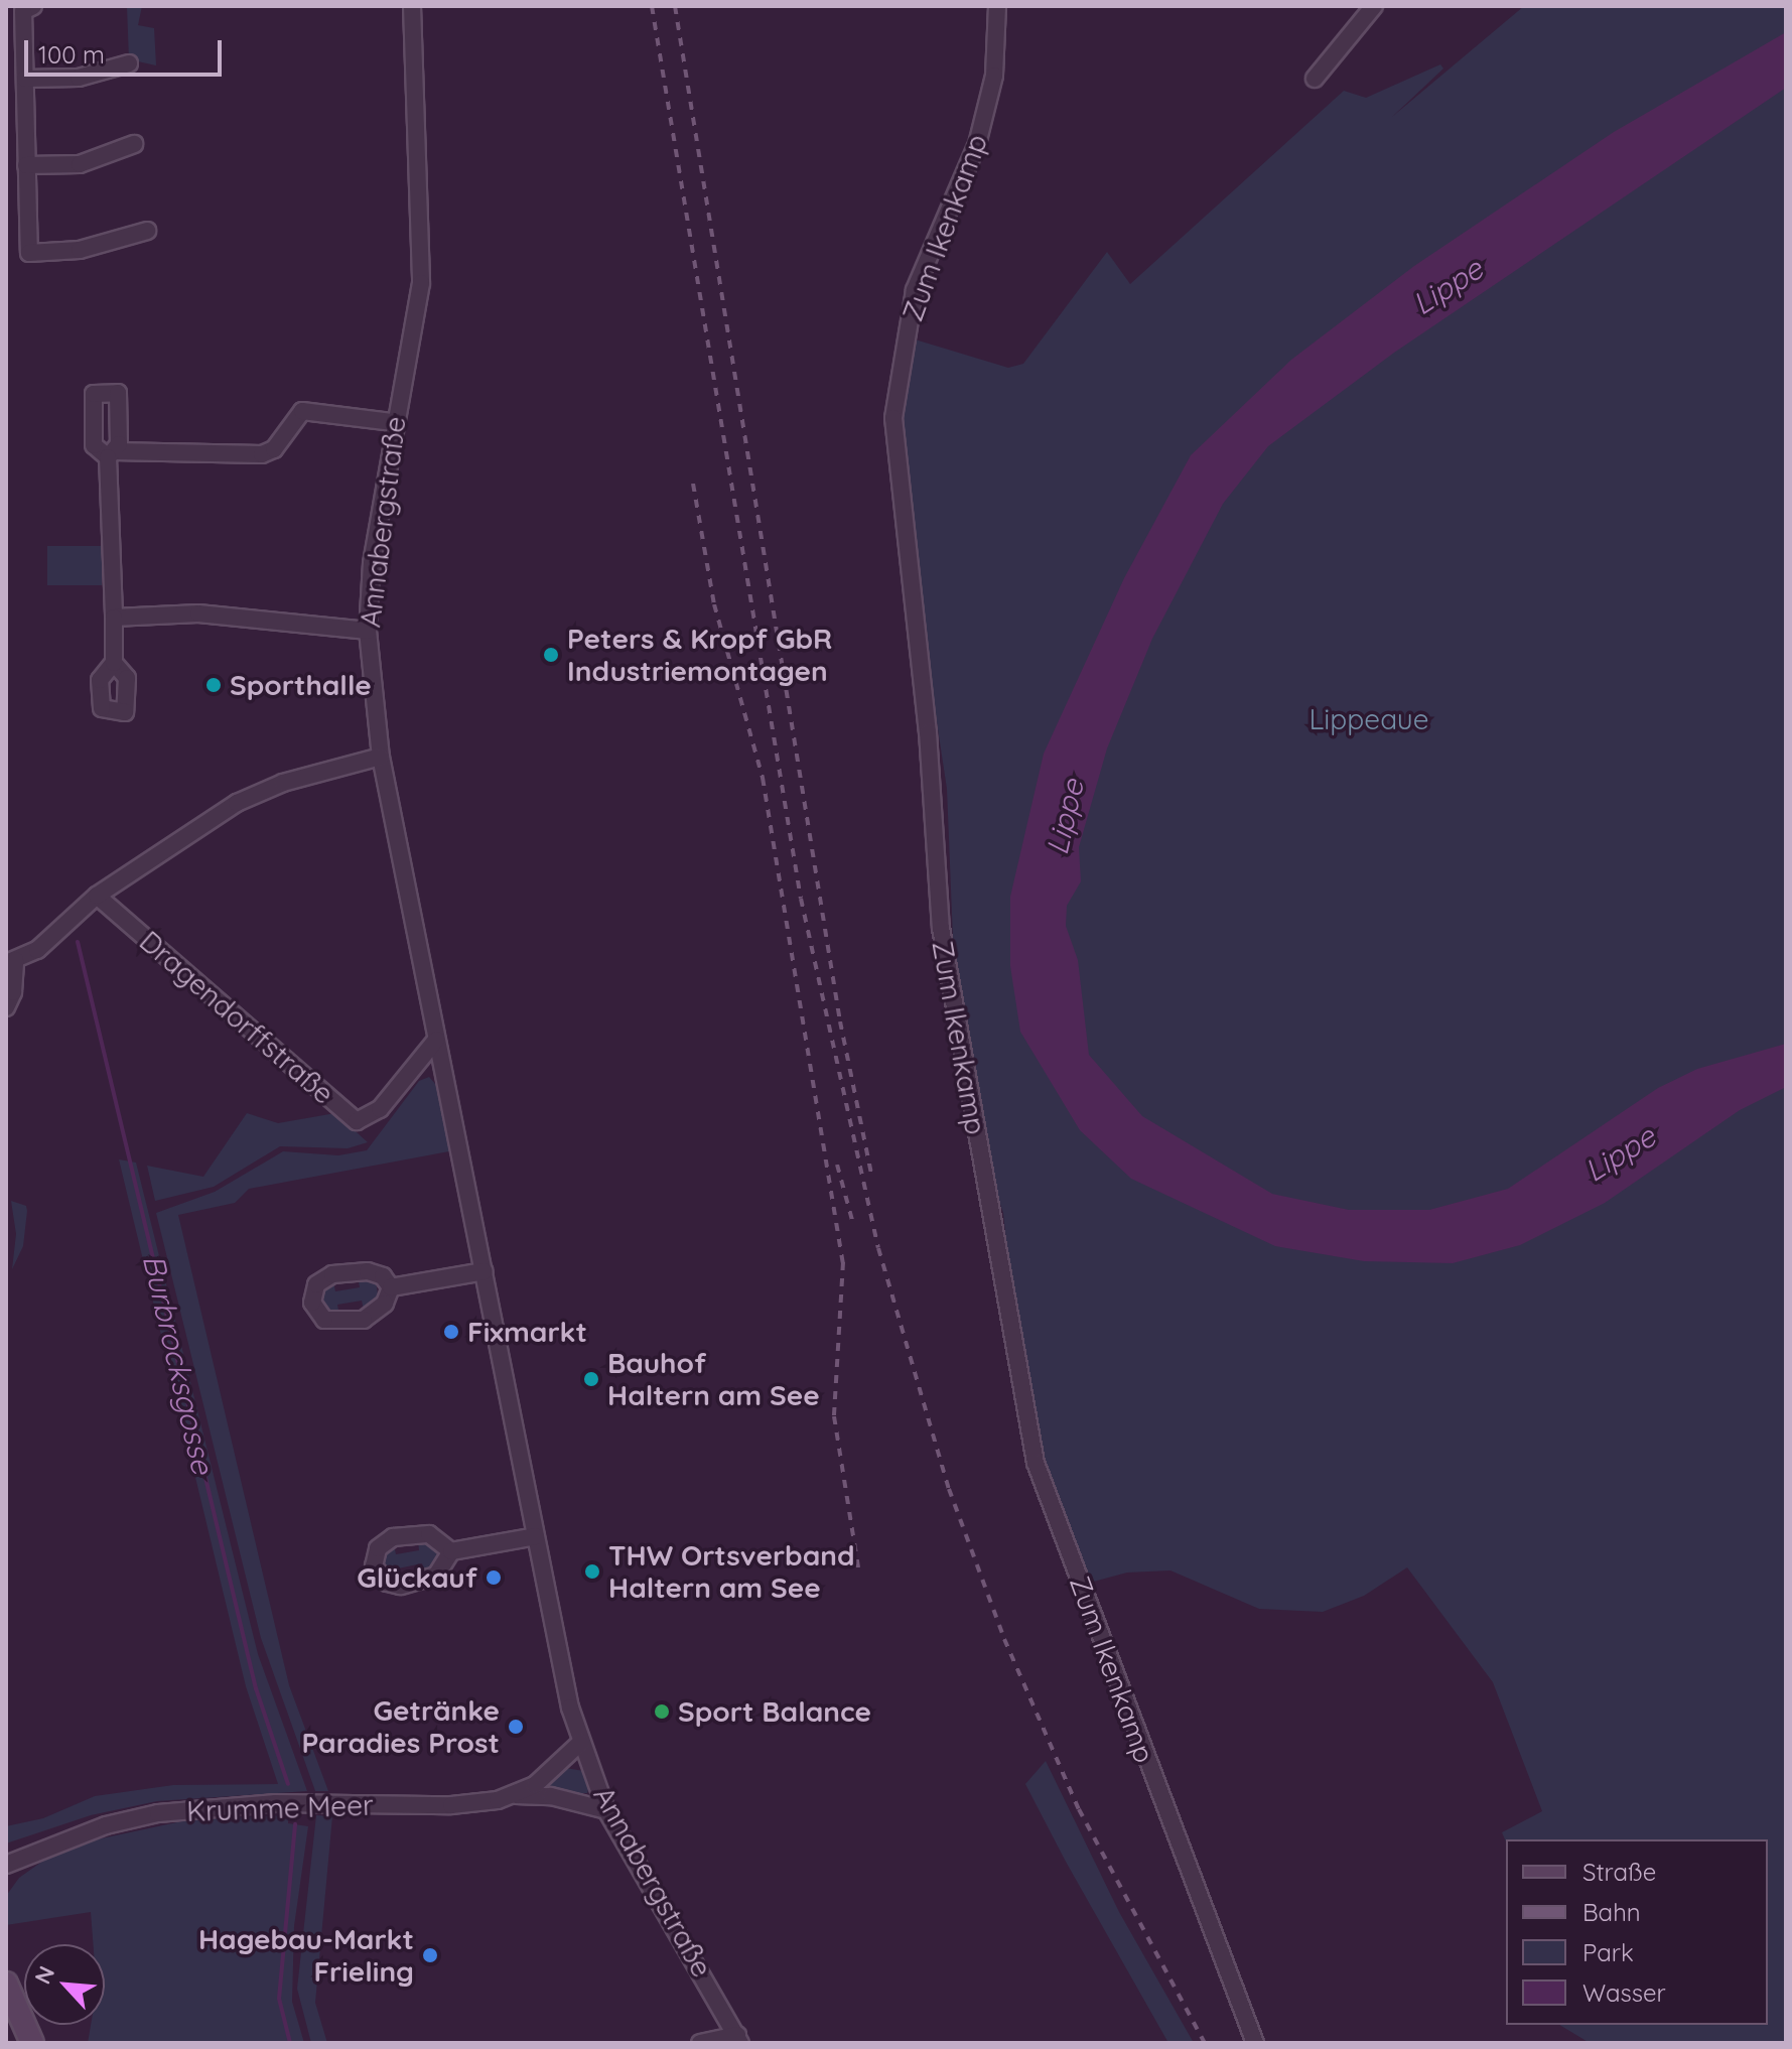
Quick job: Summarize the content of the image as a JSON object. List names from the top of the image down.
{
  "streets": {
    "street": [
      "Zum Ikenkamp",
      "Annabergstraße",
      "Dragendorffstraße",
      "Krumme Meer"
    ]
  },
  "crossings": [
    ["Annabergstraße", "Dragendorffstraße"],
    ["Annabergstraße", "Krumme Meer"]
  ],
  "water": ["Lippe", "Burbrocksgosse"],
  "parks": ["Lippeaue"],
  "places": [
    "Peters & Kropf GbR Industriemontagen",
    "Sporthalle",
    "Fixmarkt",
    "Bauhof Haltern am See",
    "THW Ortsverband Haltern am See",
    "Glückauf",
    "Sport Balance",
    "Getränke Paradies Prost",
    "Hagebau-Markt Frieling"
  ],
  "legend": [
    "Straße",
    "Bahn",
    "Park",
    "Wasser"
  ],
  "scale_bar": "100 m",
  "north": "top left"
}
